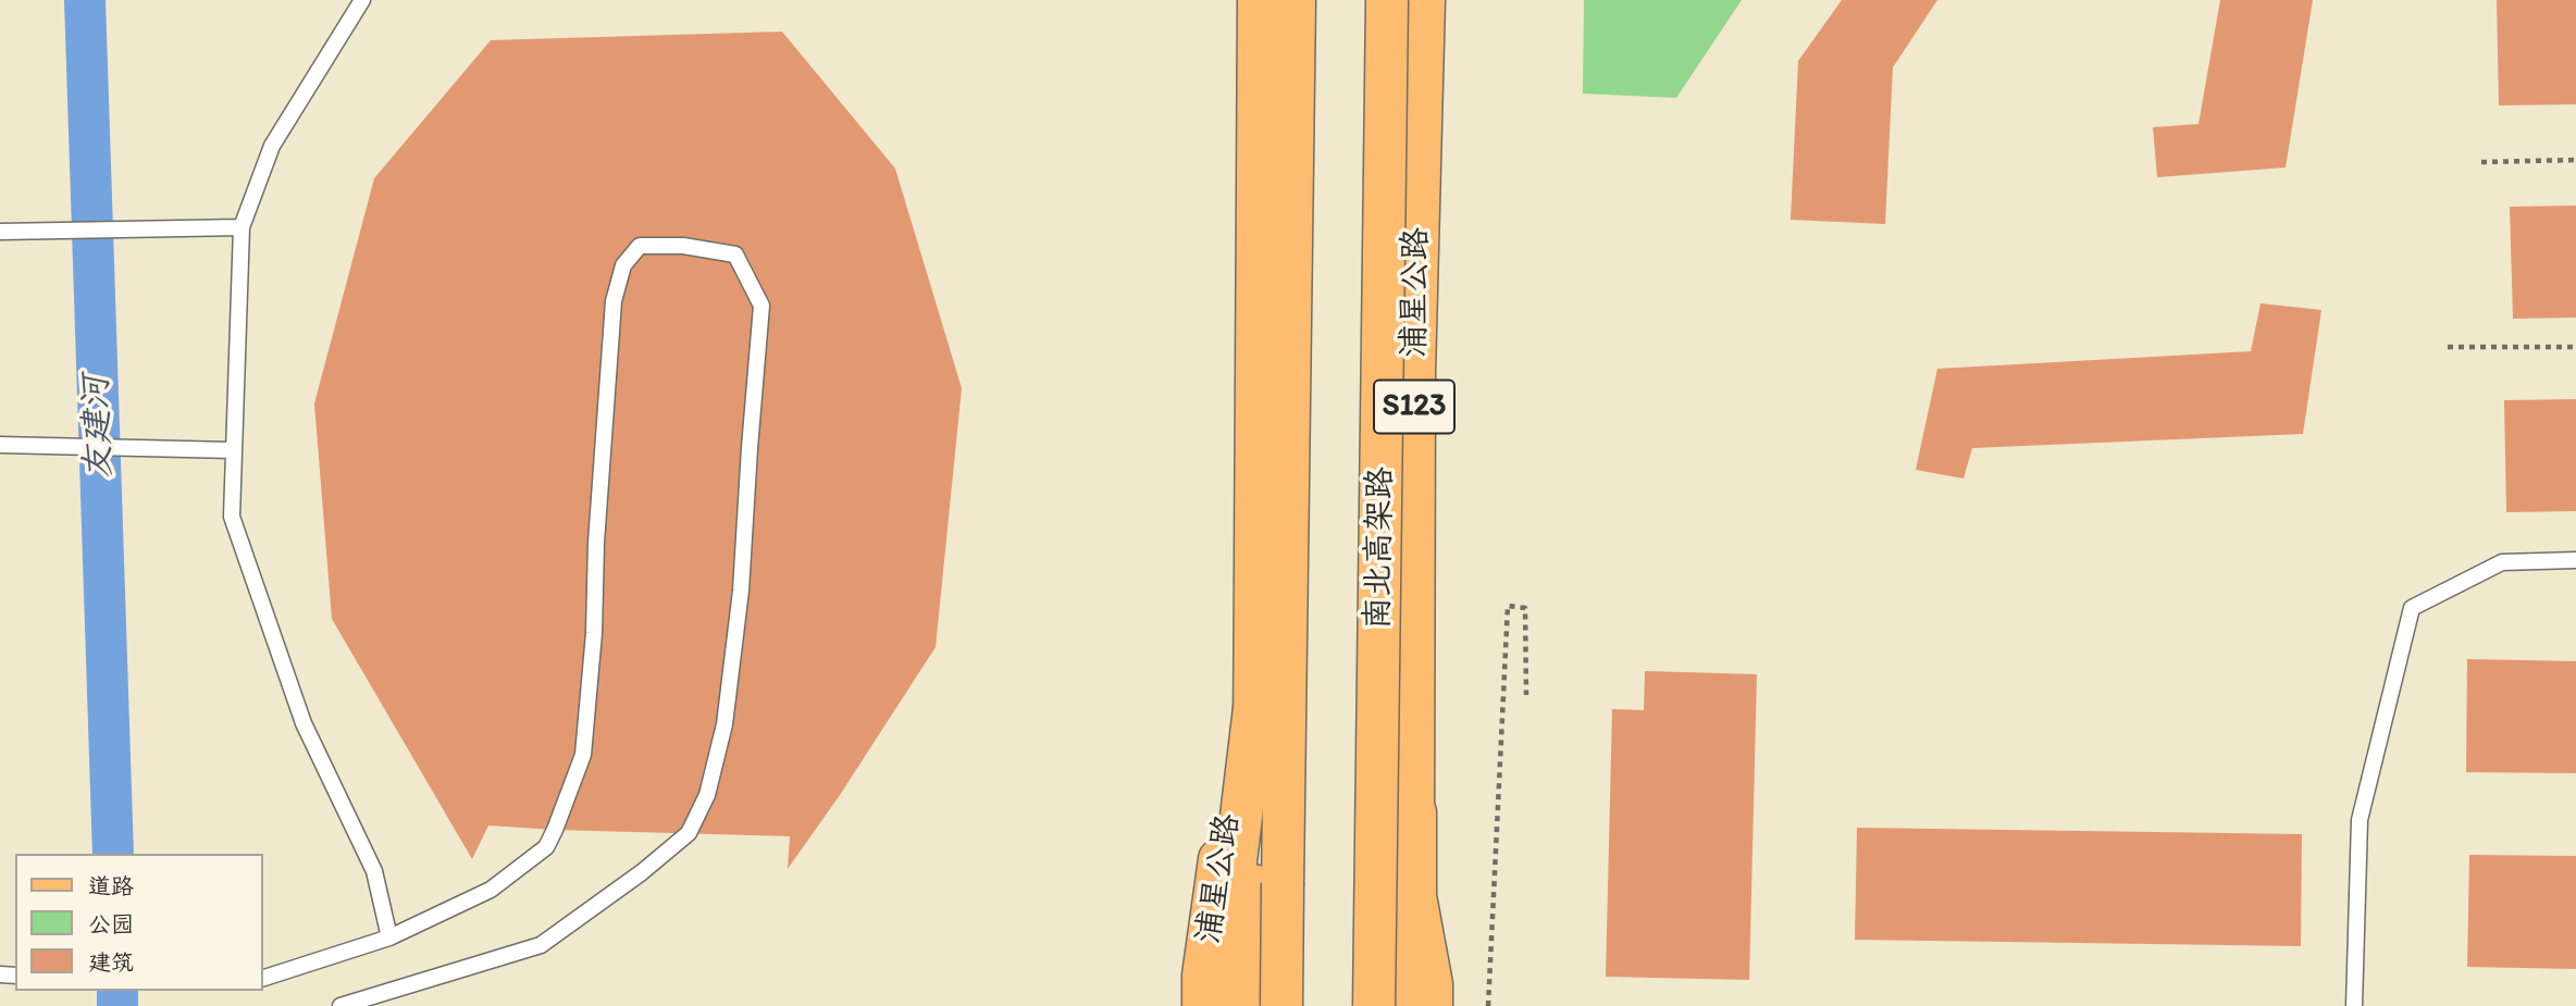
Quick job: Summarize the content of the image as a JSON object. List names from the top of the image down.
{
  "streets": {
    "main road": ["浦星公路", "S123", "南北高架路"]
  },
  "water": ["友建河"],
  "legend": ["道路", "公园", "建筑"]
}
